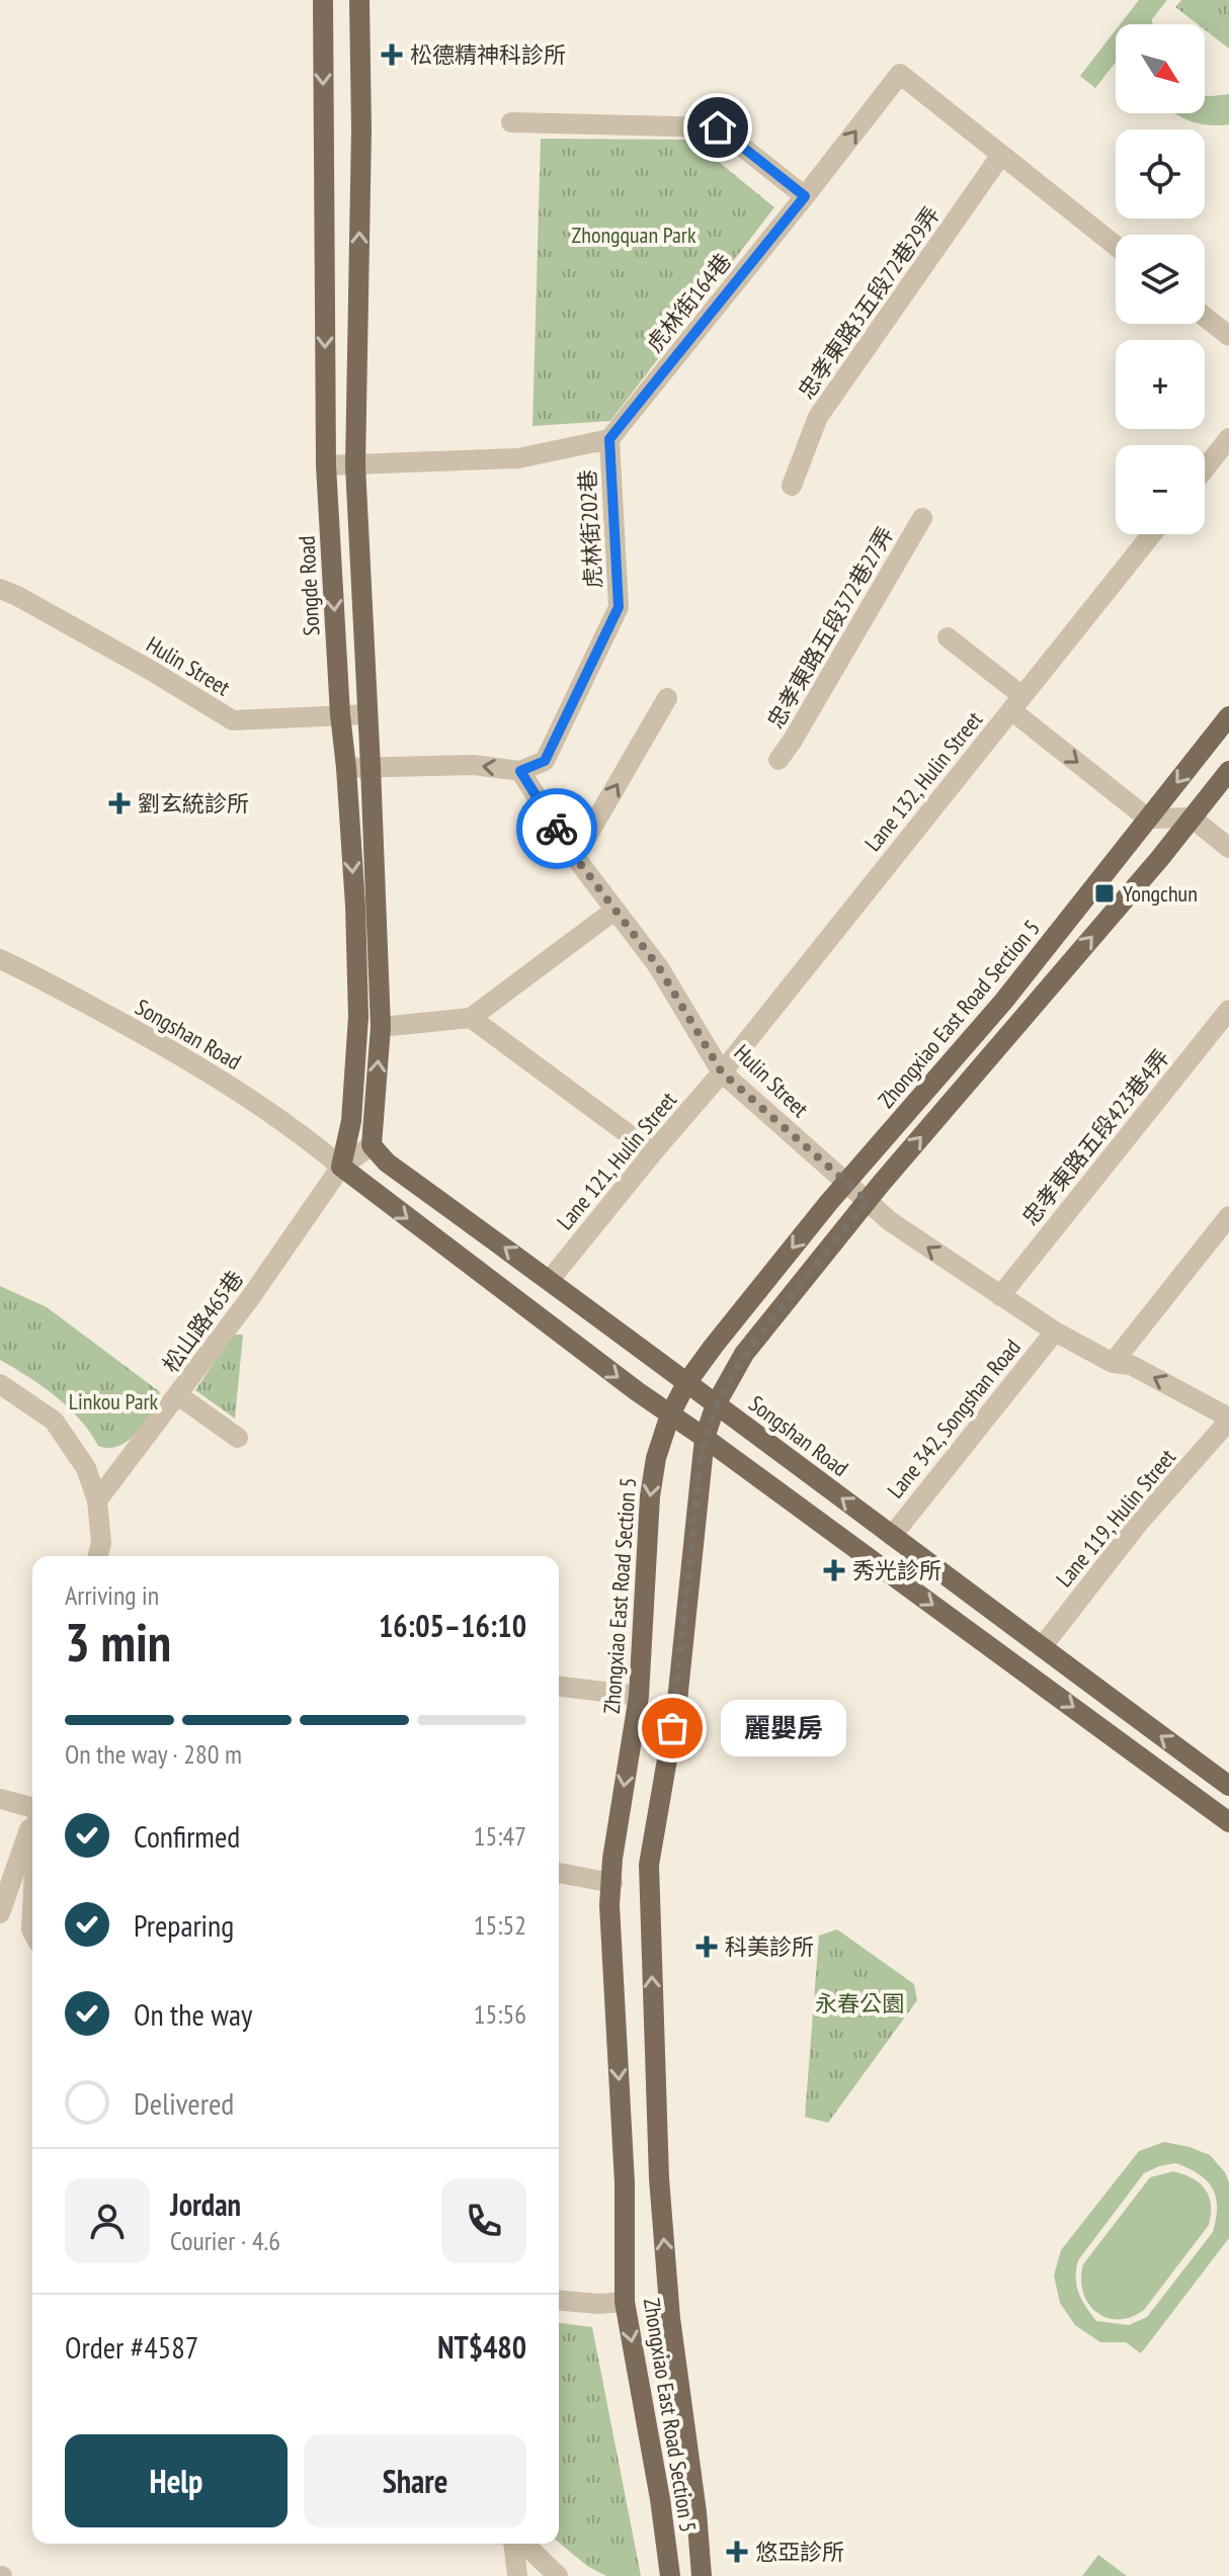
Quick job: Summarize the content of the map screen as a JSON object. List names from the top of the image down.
{
  "streets": {
    "main road": ["Songde Road", "Zhongxiao East Road Section 5", "Songshan Road"],
    "street": [
      "虎林街164巷",
      "忠孝東路3五段72巷29弄",
      "虎林街202巷",
      "忠孝東路五段372巷27弄",
      "Hulin Street",
      "Lane 132, Hulin Street",
      "忠孝東路五段423巷4弄",
      "Lane 121, Hulin Street",
      "松山路465巷",
      "Lane 342, Songshan Road",
      "Lane 119, Hulin Street"
    ]
  },
  "crossings": [
    ["虎林街164巷", "忠孝東路3五段72巷29弄"],
    ["虎林街164巷", "虎林街202巷"],
    ["虎林街202巷", "Songde Road"],
    ["虎林街202巷", "Hulin Street"],
    ["Songde Road", "Hulin Street"],
    ["Songde Road", "Songshan Road"],
    ["Songde Road", "松山路465巷"],
    ["Hulin Street", "Lane 132, Hulin Street"],
    ["Hulin Street", "Zhongxiao East Road Section 5"],
    ["Hulin Street", "忠孝東路五段423巷4弄"],
    ["Hulin Street", "Lane 121, Hulin Street"],
    ["Hulin Street", "Lane 342, Songshan Road"],
    ["Hulin Street", "Lane 119, Hulin Street"],
    ["Lane 132, Hulin Street", "Lane 121, Hulin Street"],
    ["Zhongxiao East Road Section 5", "Songshan Road"],
    ["Songshan Road", "Lane 121, Hulin Street"],
    ["Songshan Road", "松山路465巷"],
    ["Songshan Road", "Lane 342, Songshan Road"],
    ["Songshan Road", "Lane 119, Hulin Street"]
  ],
  "parks": ["Zhongquan Park", "Linkou Park", "永春公園"],
  "places": {
    "health": [
      "松德精神科診所",
      "劉玄統診所",
      "秀光診所",
      "科美診所",
      "悠亞診所"
    ],
    "transit": ["Yongchun"],
    "other": ["麗嬰房"]
  },
  "north": "bottom right",
  "page": {
    "map_buttons": ["+", "−"],
    "heading": ["3 min", "Arriving in", "16:05–16:10"],
    "panel": [
      "Jordan",
      "Courier · 4.6",
      "Order #4587",
      "NT$480"
    ],
    "bar": "On the way · 280 m",
    "bubble": "麗嬰房",
    "list": [
      ["Confirmed", "15:47"],
      ["Preparing", "15:52"],
      ["On the way", "15:56"],
      "Delivered"
    ],
    "buttons": ["Help", "Share"]
  }
}
